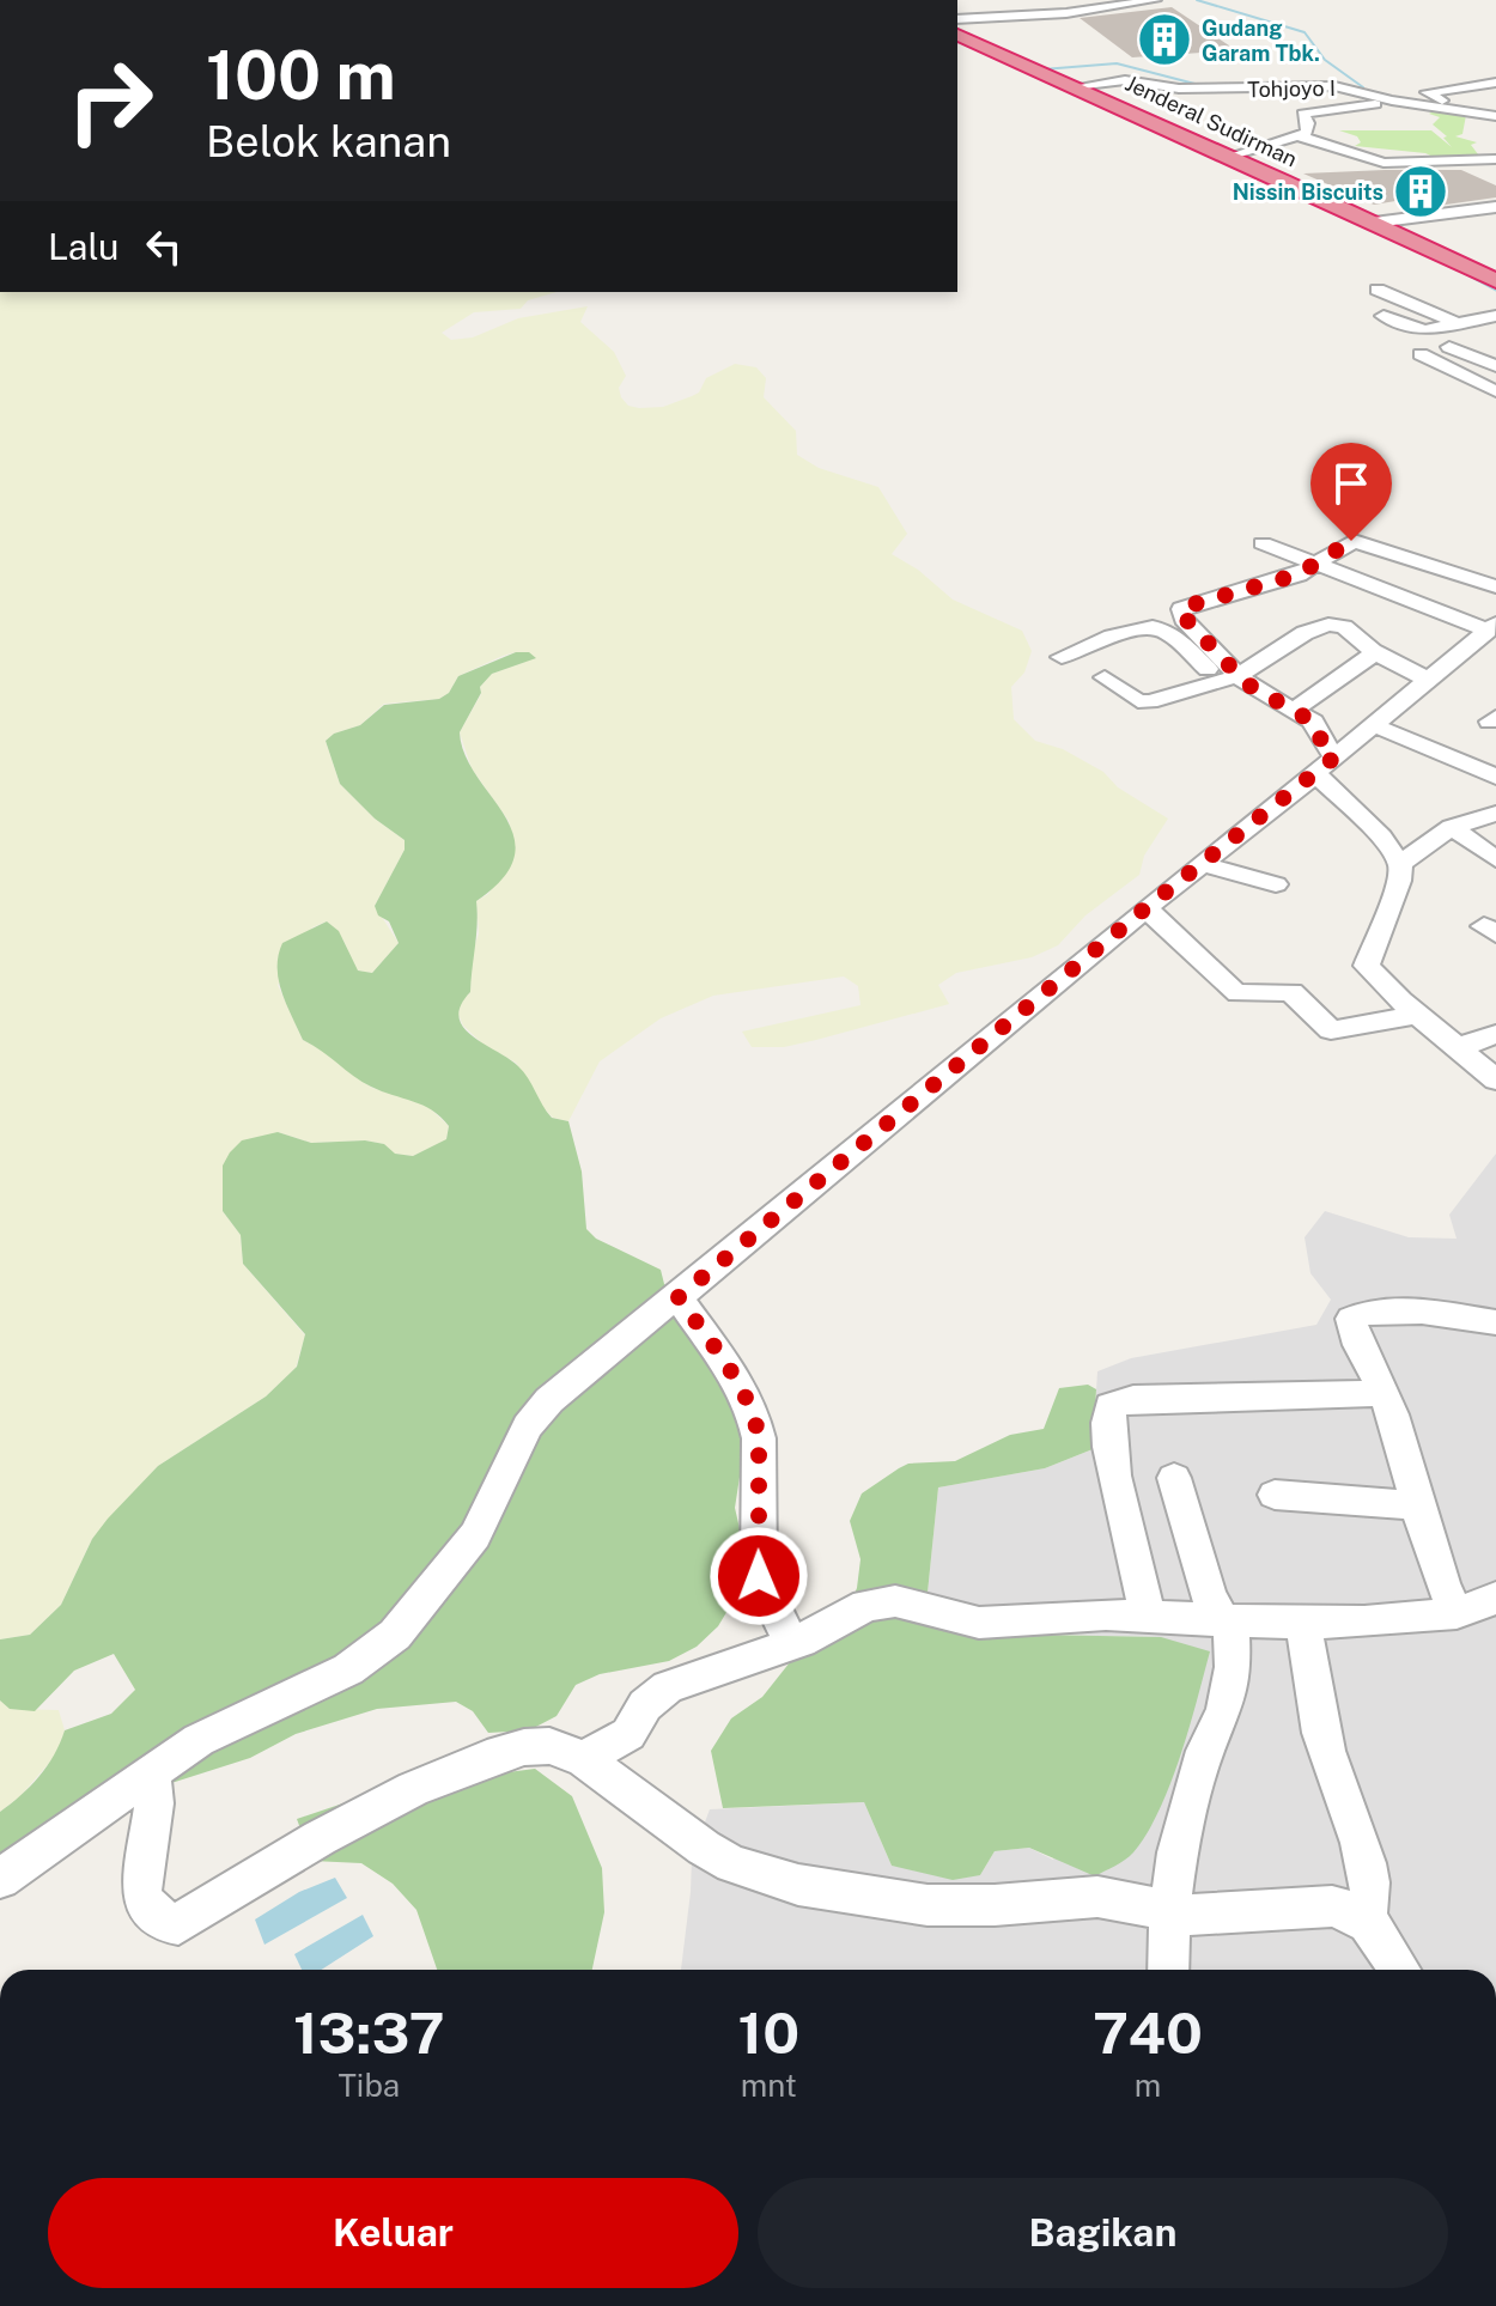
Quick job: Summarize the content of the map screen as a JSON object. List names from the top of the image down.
{
  "streets": {
    "highway": ["Jenderal Sudirman"],
    "street": ["Tohjoyo I"]
  },
  "crossings": [
    ["Tohjoyo I", "Jenderal Sudirman"]
  ],
  "places": {
    "building": ["Gudang Garam Tbk.", "Nissin Biscuits"]
  },
  "page": {
    "turn": ["100 m", "Belok kanan"],
    "then": "Lalu",
    "eta": [
      "13:37",
      "Tiba",
      "10",
      "mnt",
      "740",
      "m"
    ],
    "buttons": ["Keluar", "Bagikan"]
  }
}
